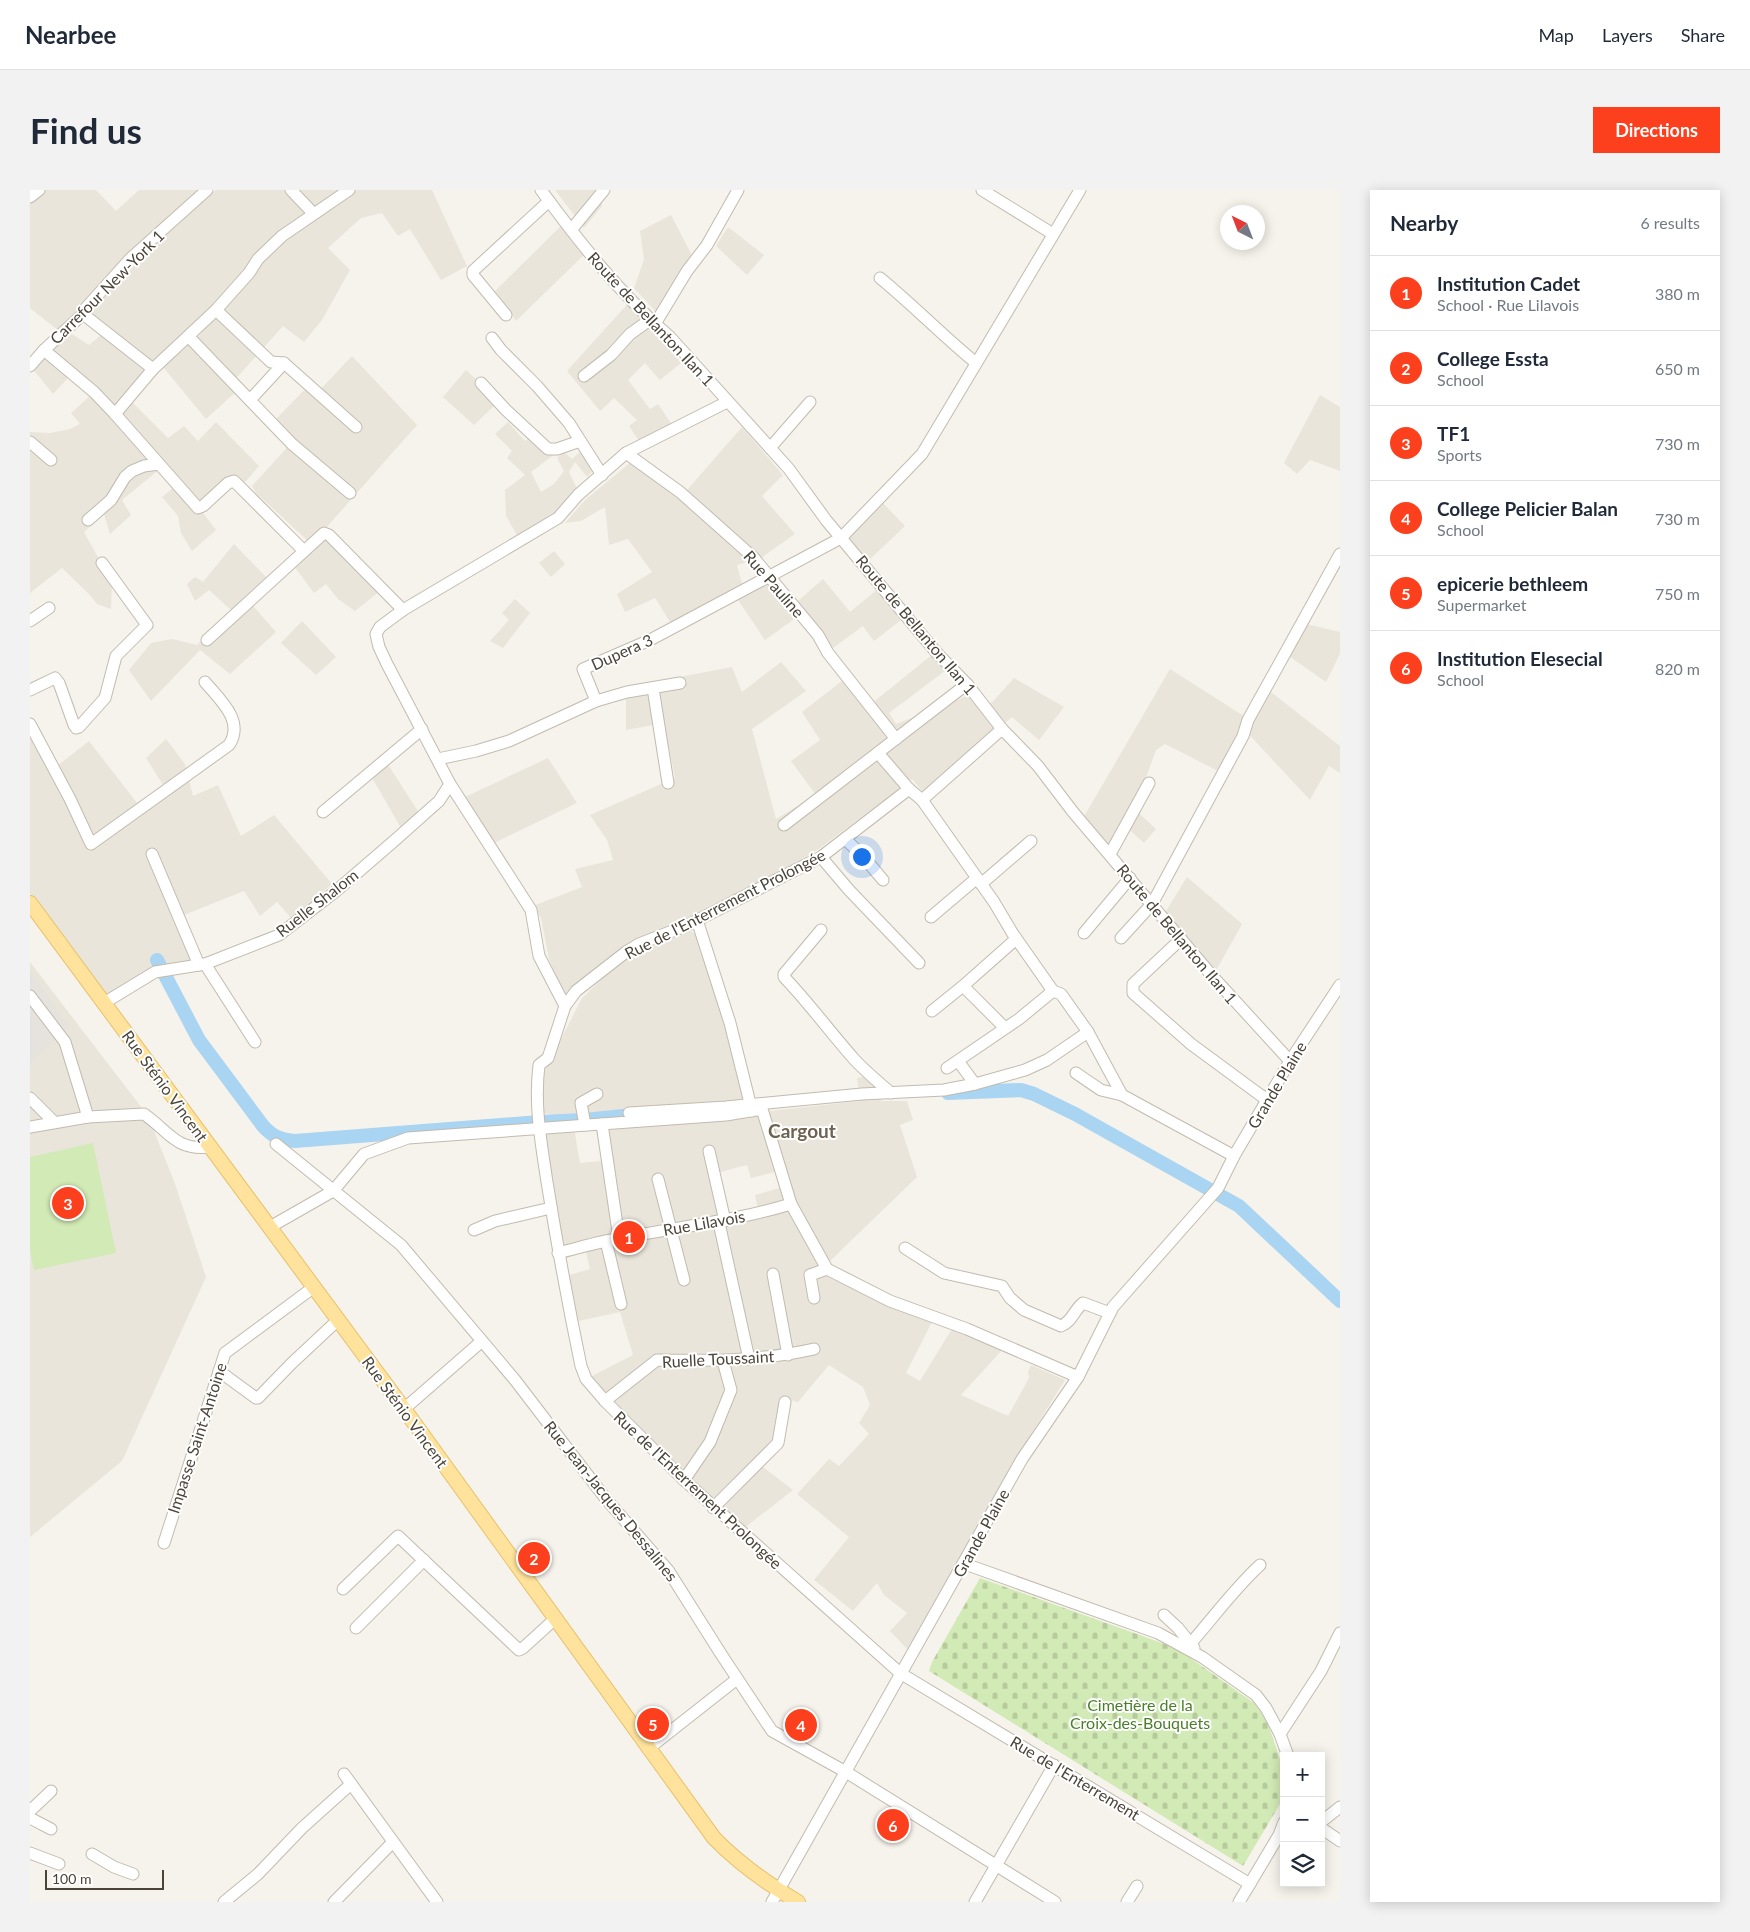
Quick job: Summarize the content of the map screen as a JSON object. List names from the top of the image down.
{
  "streets": {
    "main road": ["Rue Sténio Vincent"],
    "street": [
      "Carrefour New-York 1",
      "Route de Bellanton Ilan 1",
      "Rue Pauline",
      "Dupera 3",
      "Ruelle Shalom",
      "Rue de l'Enterrement Prolongée",
      "Grande Plaine",
      "Rue Lilavois",
      "Ruelle Toussaint",
      "Impasse Saint-Antoine",
      "Rue Jean-Jacques Dessalines",
      "Rue de l'Enterrement"
    ]
  },
  "crossings": [
    ["Route de Bellanton Ilan 1", "Dupera 3"],
    ["Route de Bellanton Ilan 1", "Grande Plaine"],
    ["Rue Pauline", "Dupera 3"],
    ["Ruelle Shalom", "Rue Sténio Vincent"],
    ["Rue de l'Enterrement Prolongée", "Grande Plaine"],
    ["Rue de l'Enterrement Prolongée", "Rue Lilavois"],
    ["Rue de l'Enterrement Prolongée", "Ruelle Toussaint"],
    ["Rue de l'Enterrement Prolongée", "Rue de l'Enterrement"],
    ["Grande Plaine", "Rue Sténio Vincent"],
    ["Grande Plaine", "Rue Jean-Jacques Dessalines"],
    ["Grande Plaine", "Rue de l'Enterrement"],
    ["Rue Sténio Vincent", "Impasse Saint-Antoine"]
  ],
  "districts": ["Cargout"],
  "parks": ["Cimetière de la Croix-des-Bouquets"],
  "scale_bar": "100 m",
  "north": "top left",
  "page": {
    "header": "Nearbee",
    "nav": ["Map", "Layers", "Share"],
    "buttons": "Directions",
    "title": "Find us",
    "heading": ["Nearby", "6 results"],
    "list": [
      {
        "mark": "1",
        "name": "Institution Cadet",
        "note": "School · Rue Lilavois",
        "value": "380 m"
      },
      {
        "mark": "2",
        "name": "College Essta",
        "note": "School",
        "value": "650 m"
      },
      {
        "mark": "3",
        "name": "TF1",
        "note": "Sports",
        "value": "730 m"
      },
      {
        "mark": "4",
        "name": "College Pelicier Balan",
        "note": "School",
        "value": "730 m"
      },
      {
        "mark": "5",
        "name": "epicerie bethleem",
        "note": "Supermarket",
        "value": "750 m"
      },
      {
        "mark": "6",
        "name": "Institution Elesecial",
        "note": "School",
        "value": "820 m"
      }
    ],
    "pins": [
      "3",
      "1",
      "2",
      "5",
      "4",
      "6"
    ],
    "map_buttons": ["+", "−"],
    "scale": "100 m"
  }
}
